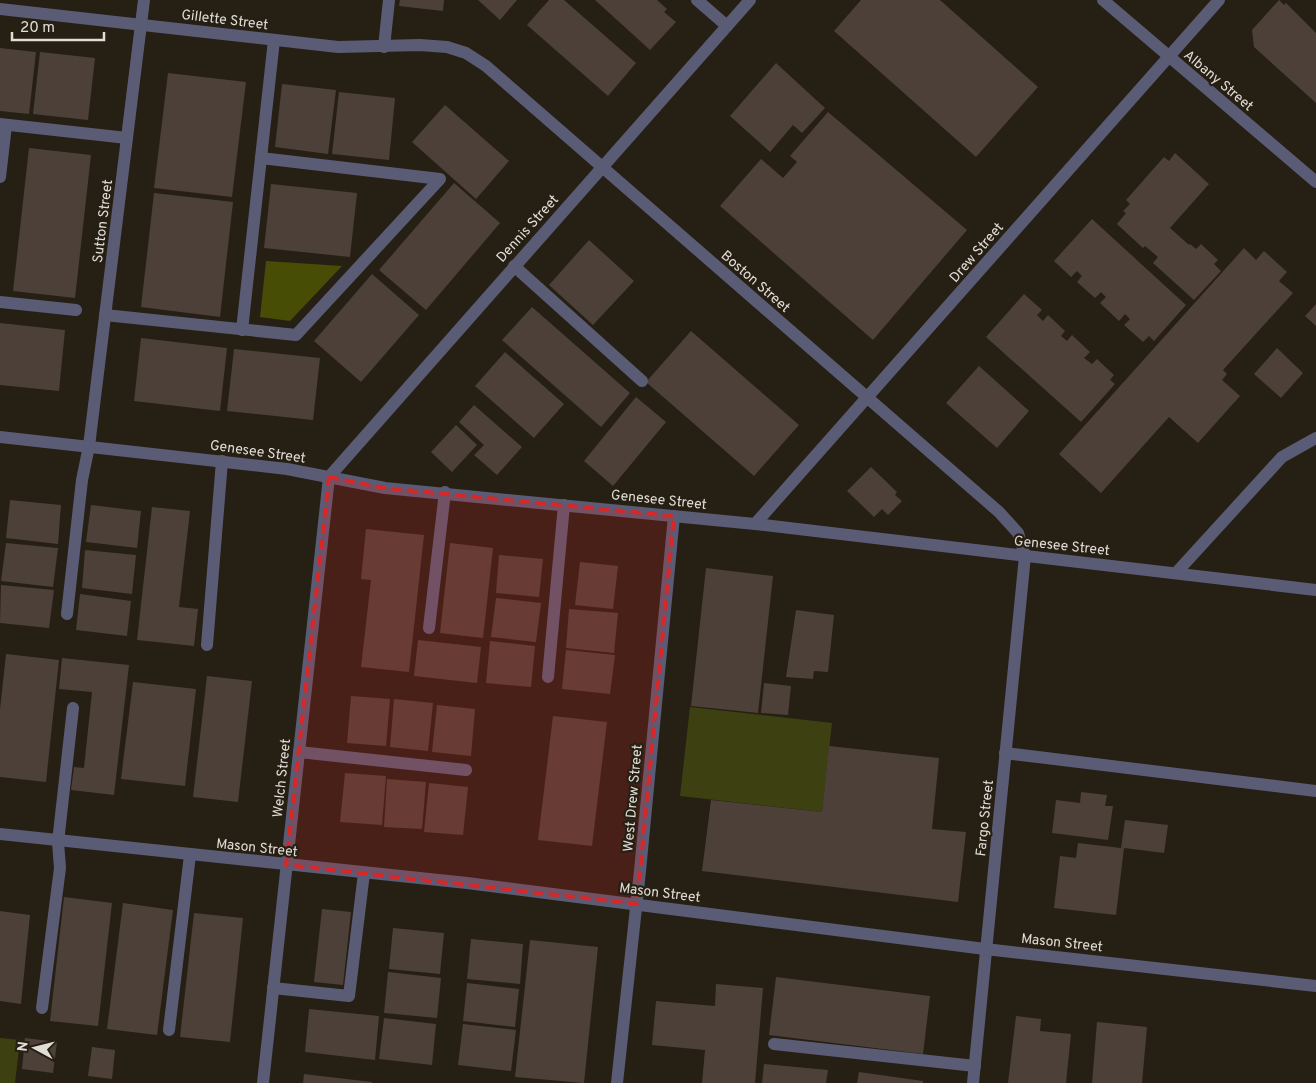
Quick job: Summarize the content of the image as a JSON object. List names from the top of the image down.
{
  "streets": {
    "street": [
      "Gillette Street",
      "Albany Street",
      "Sutton Street",
      "Dennis Street",
      "Drew Street",
      "Boston Street",
      "Genesee Street",
      "Welch Street",
      "West Drew Street",
      "Fargo Street",
      "Mason Street"
    ]
  },
  "crossings": [
    ["Gillette Street", "Sutton Street"],
    ["Gillette Street", "Boston Street"],
    ["Albany Street", "Drew Street"],
    ["Sutton Street", "Genesee Street"],
    ["Dennis Street", "Boston Street"],
    ["Dennis Street", "Genesee Street"],
    ["Dennis Street", "Welch Street"],
    ["Drew Street", "Boston Street"],
    ["Drew Street", "Genesee Street"],
    ["Boston Street", "Genesee Street"],
    ["Boston Street", "Fargo Street"],
    ["Genesee Street", "Welch Street"],
    ["Genesee Street", "West Drew Street"],
    ["Genesee Street", "Fargo Street"],
    ["Welch Street", "Mason Street"],
    ["West Drew Street", "Mason Street"],
    ["Fargo Street", "Mason Street"]
  ],
  "scale_bar": "20 m",
  "north": "left"
}
